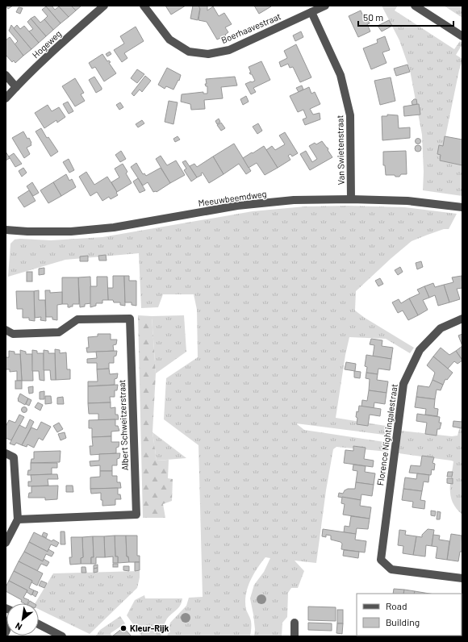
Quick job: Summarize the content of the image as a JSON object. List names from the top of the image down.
{
  "streets": {
    "street": [
      "Boerhaavestraat",
      "Hogeweg",
      "Van Swietenstraat",
      "Meeuwbeemdweg",
      "Albert Schweitzerstraat",
      "Florence Nightingalestraat"
    ]
  },
  "crossings": [
    ["Boerhaavestraat", "Van Swietenstraat"],
    ["Van Swietenstraat", "Meeuwbeemdweg"]
  ],
  "places": ["Kleur-Rijk"],
  "legend": ["Road", "Building"],
  "scale_bar": "50 m",
  "north": "bottom left"
}
